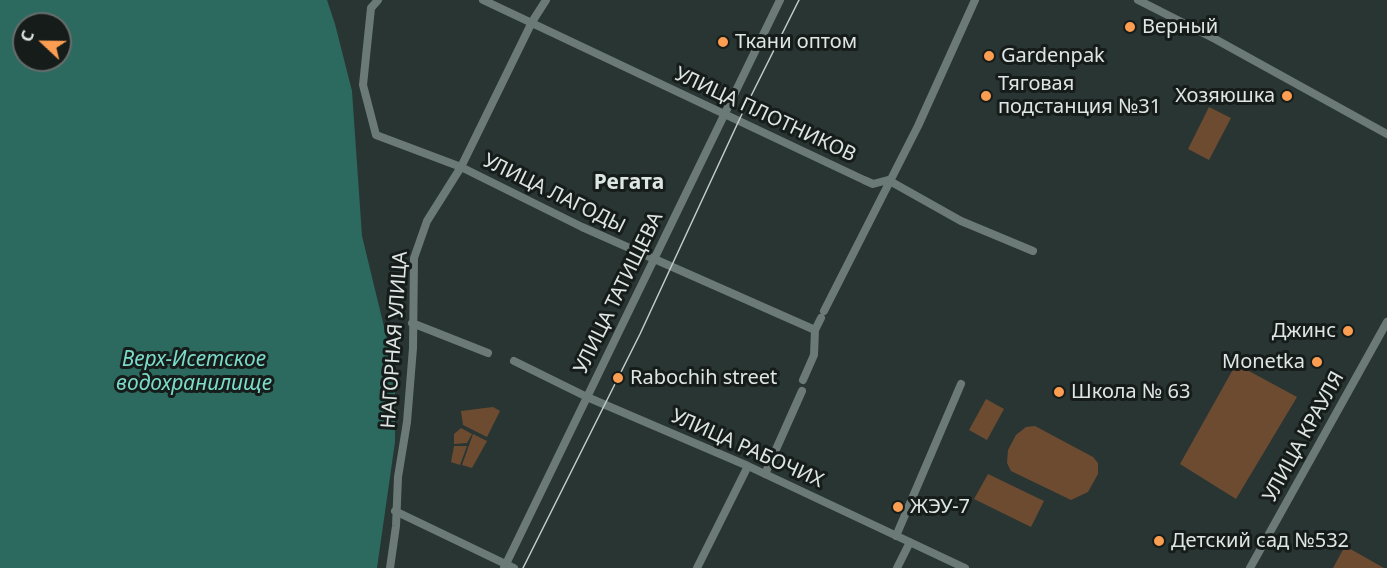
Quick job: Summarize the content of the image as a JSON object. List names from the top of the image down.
{
  "streets": {
    "street": [
      "УЛИЦА ПЛОТНИКОВ",
      "УЛИЦА ЛАГОДЫ",
      "УЛИЦА ТАТИЩЕВА",
      "НАГОРНАЯ УЛИЦА",
      "УЛИЦА КРАУЛЯ",
      "УЛИЦА РАБОЧИХ"
    ]
  },
  "crossings": [
    ["УЛИЦА ПЛОТНИКОВ", "УЛИЦА ТАТИЩЕВА"],
    ["УЛИЦА ПЛОТНИКОВ", "НАГОРНАЯ УЛИЦА"],
    ["УЛИЦА ЛАГОДЫ", "УЛИЦА ТАТИЩЕВА"],
    ["УЛИЦА ЛАГОДЫ", "НАГОРНАЯ УЛИЦА"],
    ["УЛИЦА ТАТИЩЕВА", "УЛИЦА РАБОЧИХ"]
  ],
  "districts": ["Регата"],
  "water": ["Верх-Исетское водохранилище"],
  "places": [
    "Верный",
    "Ткани оптом",
    "Gardenpak",
    "Тяговая подстанция №31",
    "Хозяюшка",
    "Джинс",
    "Monetka",
    "Rabochih street",
    "Школа № 63",
    "ЖЭУ-7",
    "Детский сад №532"
  ],
  "north": "left"
}
